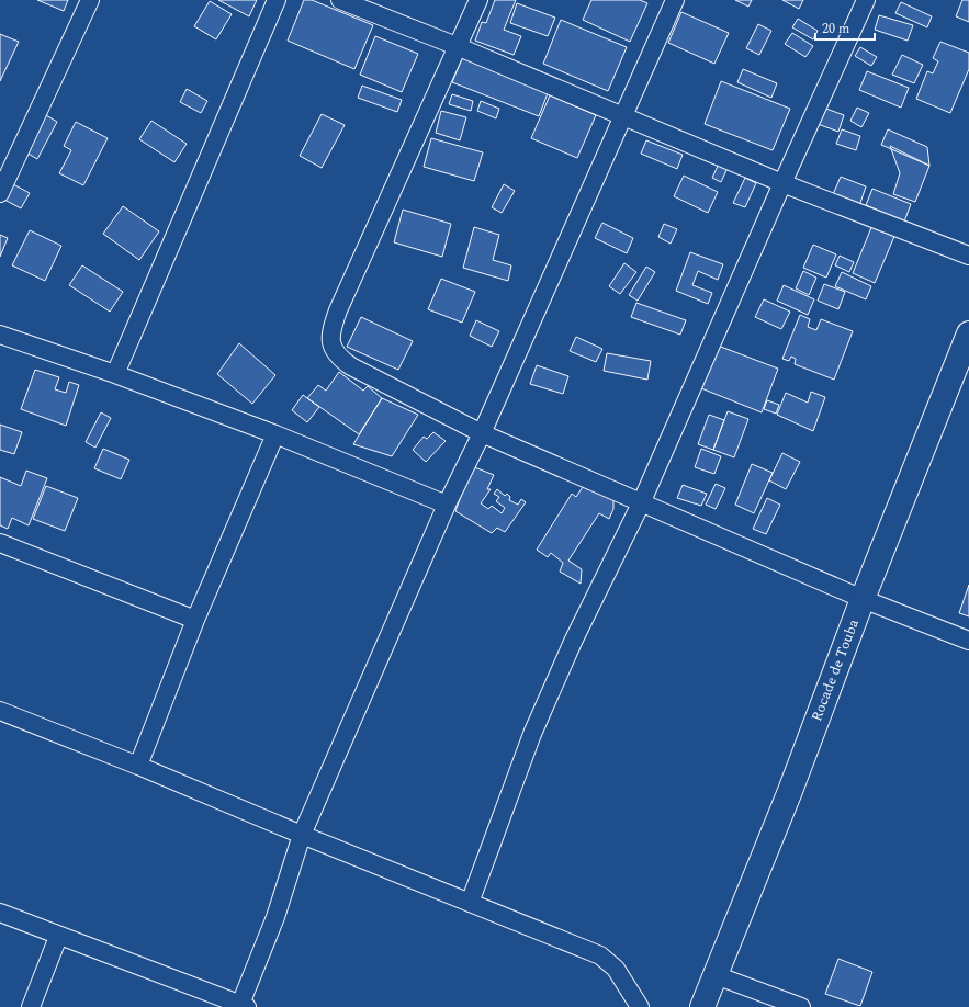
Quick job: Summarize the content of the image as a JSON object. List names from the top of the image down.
{
  "streets": {
    "main road": ["Rocade de Touba"]
  },
  "scale_bar": "20 m"
}
